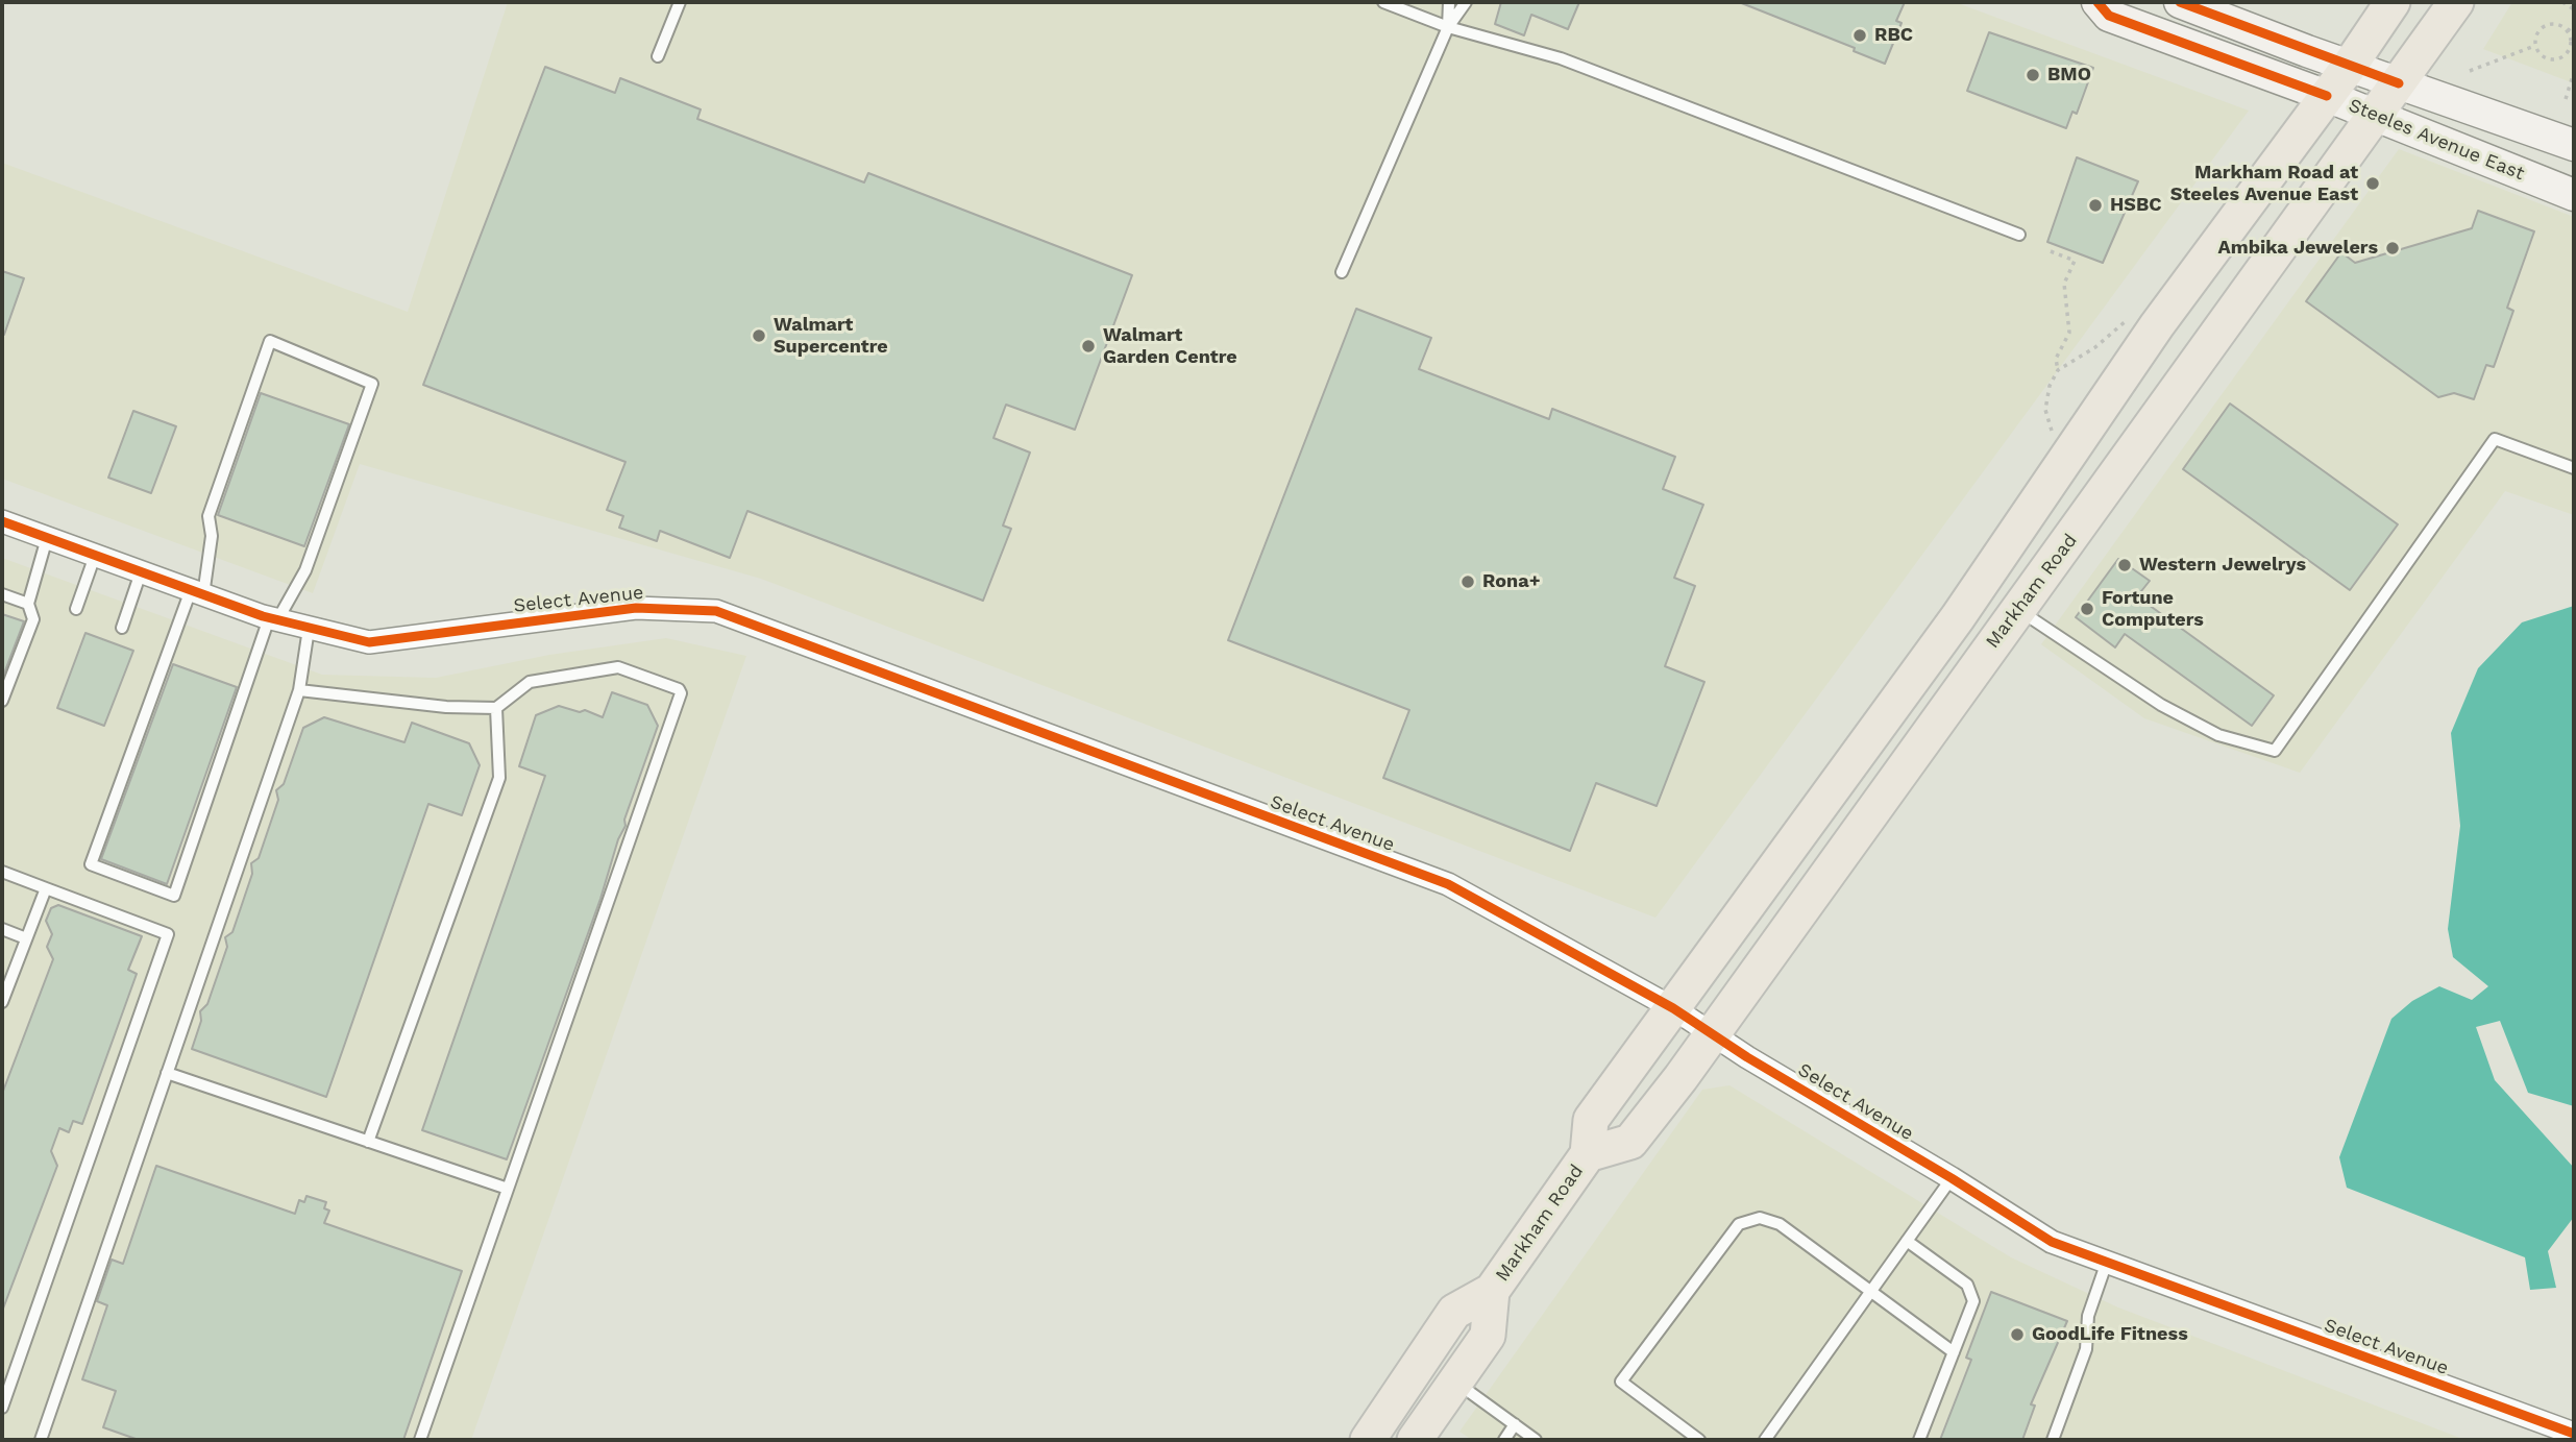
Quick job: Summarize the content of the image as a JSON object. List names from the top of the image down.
{
  "streets": {
    "main road": ["Steeles Avenue East", "Markham Road"],
    "street": ["Select Avenue"]
  },
  "crossings": [
    ["Steeles Avenue East", "Markham Road"],
    ["Markham Road", "Select Avenue"]
  ],
  "places": [
    "RBC",
    "BMO",
    "Markham Road at Steeles Avenue East",
    "HSBC",
    "Ambika Jewelers",
    "Walmart Supercentre",
    "Walmart Garden Centre",
    "Western Jewelrys",
    "Rona+",
    "Fortune Computers",
    "GoodLife Fitness"
  ]
}
